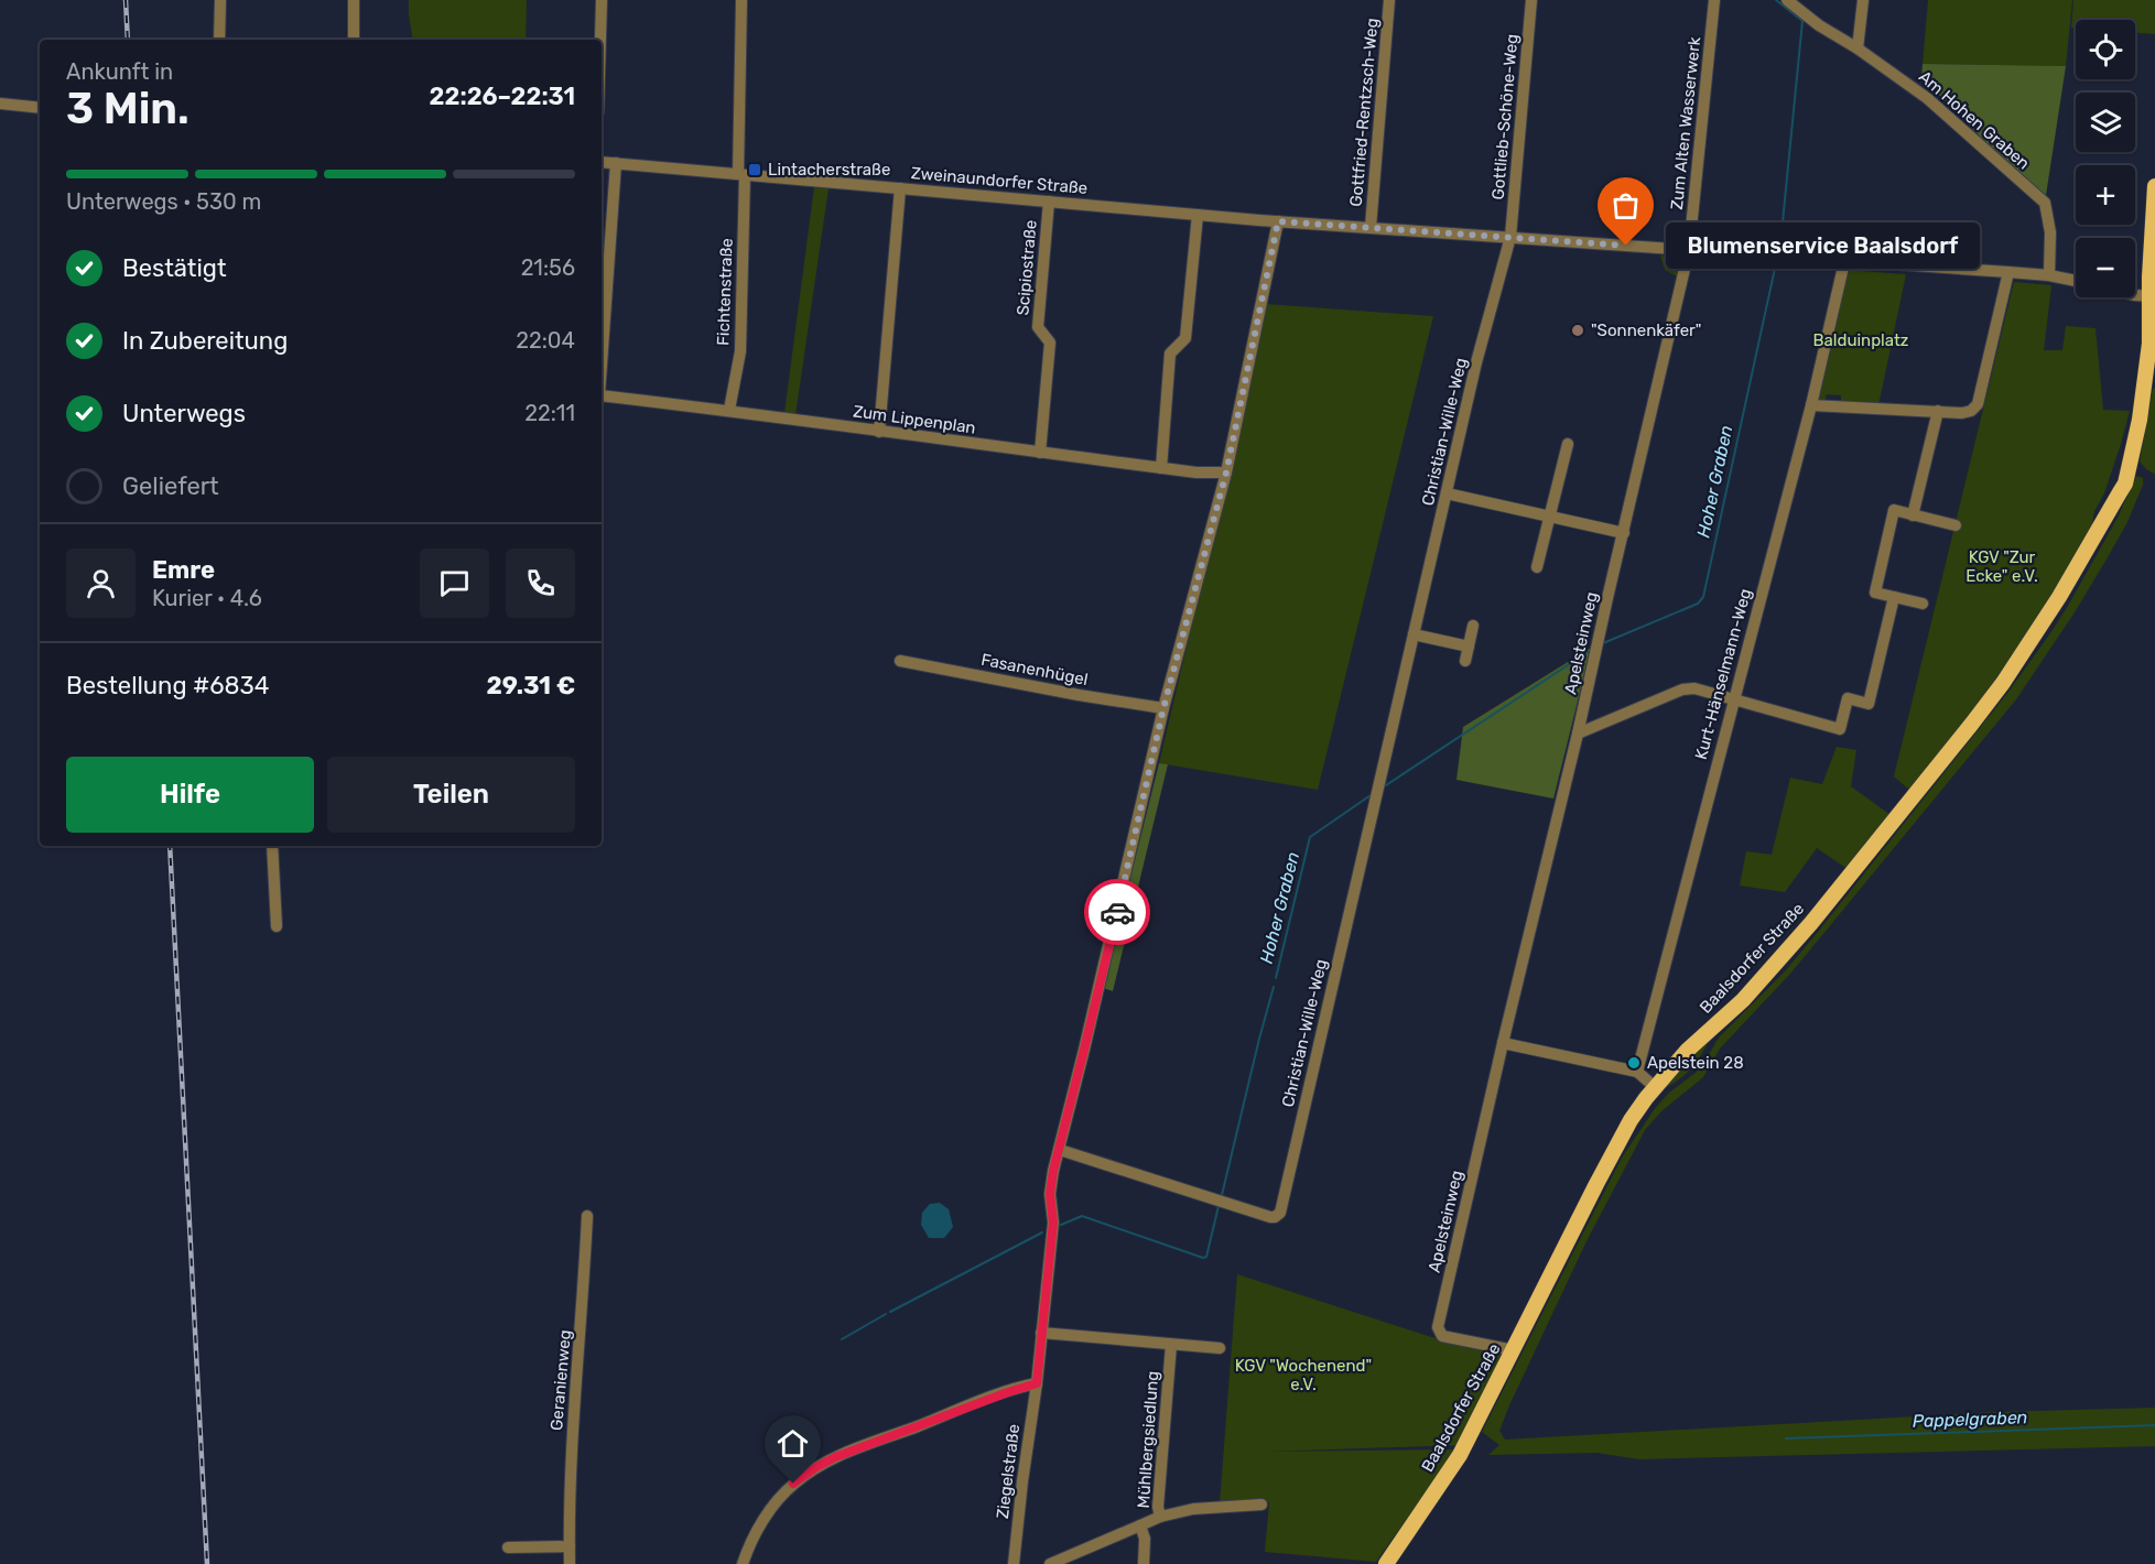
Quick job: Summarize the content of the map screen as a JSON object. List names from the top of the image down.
{
  "streets": {
    "main road": ["Baalsdorfer Straße"],
    "street": [
      "Gottfried-Rentzsch-Weg",
      "Gottlieb-Schöne-Weg",
      "Am Hohen Graben",
      "Zum Alten Wasserwerk",
      "Zweinaundorfer Straße",
      "Scipiostraße",
      "Fichtenstraße",
      "Zum Lippenplan",
      "Christian-Wille-Weg",
      "Apelsteinweg",
      "Fasanenhügel",
      "Kurt-Hänselmann-Weg",
      "Geranienweg",
      "Mühlbergsiedlung",
      "Ziegelstraße"
    ]
  },
  "crossings": [
    ["Gottfried-Rentzsch-Weg", "Zweinaundorfer Straße"],
    ["Gottlieb-Schöne-Weg", "Zweinaundorfer Straße"],
    ["Gottlieb-Schöne-Weg", "Christian-Wille-Weg"],
    ["Am Hohen Graben", "Zweinaundorfer Straße"],
    ["Zum Alten Wasserwerk", "Zweinaundorfer Straße"],
    ["Zum Alten Wasserwerk", "Apelsteinweg"],
    ["Zweinaundorfer Straße", "Scipiostraße"],
    ["Zweinaundorfer Straße", "Fichtenstraße"],
    ["Zweinaundorfer Straße", "Zum Lippenplan"],
    ["Zweinaundorfer Straße", "Christian-Wille-Weg"],
    ["Zweinaundorfer Straße", "Apelsteinweg"],
    ["Zweinaundorfer Straße", "Kurt-Hänselmann-Weg"],
    ["Zweinaundorfer Straße", "Ziegelstraße"],
    ["Scipiostraße", "Zum Lippenplan"],
    ["Fichtenstraße", "Zum Lippenplan"],
    ["Zum Lippenplan", "Ziegelstraße"],
    ["Christian-Wille-Weg", "Ziegelstraße"],
    ["Apelsteinweg", "Baalsdorfer Straße"],
    ["Fasanenhügel", "Ziegelstraße"]
  ],
  "water": ["Hoher Graben", "Pappelgraben"],
  "parks": ["Balduinplatz", "KGV \"Zur Ecke\" e.V.", "KGV \"Wochenend\" e.V."],
  "places": {
    "transit": ["Lintacherstraße"],
    "other": ["Blumenservice Baalsdorf", "\"Sonnenkäfer\"", "Apelstein 28"]
  },
  "page": {
    "map_buttons": ["+", "−"],
    "heading": ["3 Min.", "Ankunft in", "22:26–22:31"],
    "panel": [
      "Emre",
      "Kurier · 4.6",
      "Bestellung #6834",
      "29.31 €"
    ],
    "bar": "Unterwegs · 530 m",
    "bubble": "Blumenservice Baalsdorf",
    "list": [
      ["Bestätigt", "21:56"],
      ["In Zubereitung", "22:04"],
      ["Unterwegs", "22:11"],
      "Geliefert"
    ],
    "buttons": ["Hilfe", "Teilen"]
  }
}
